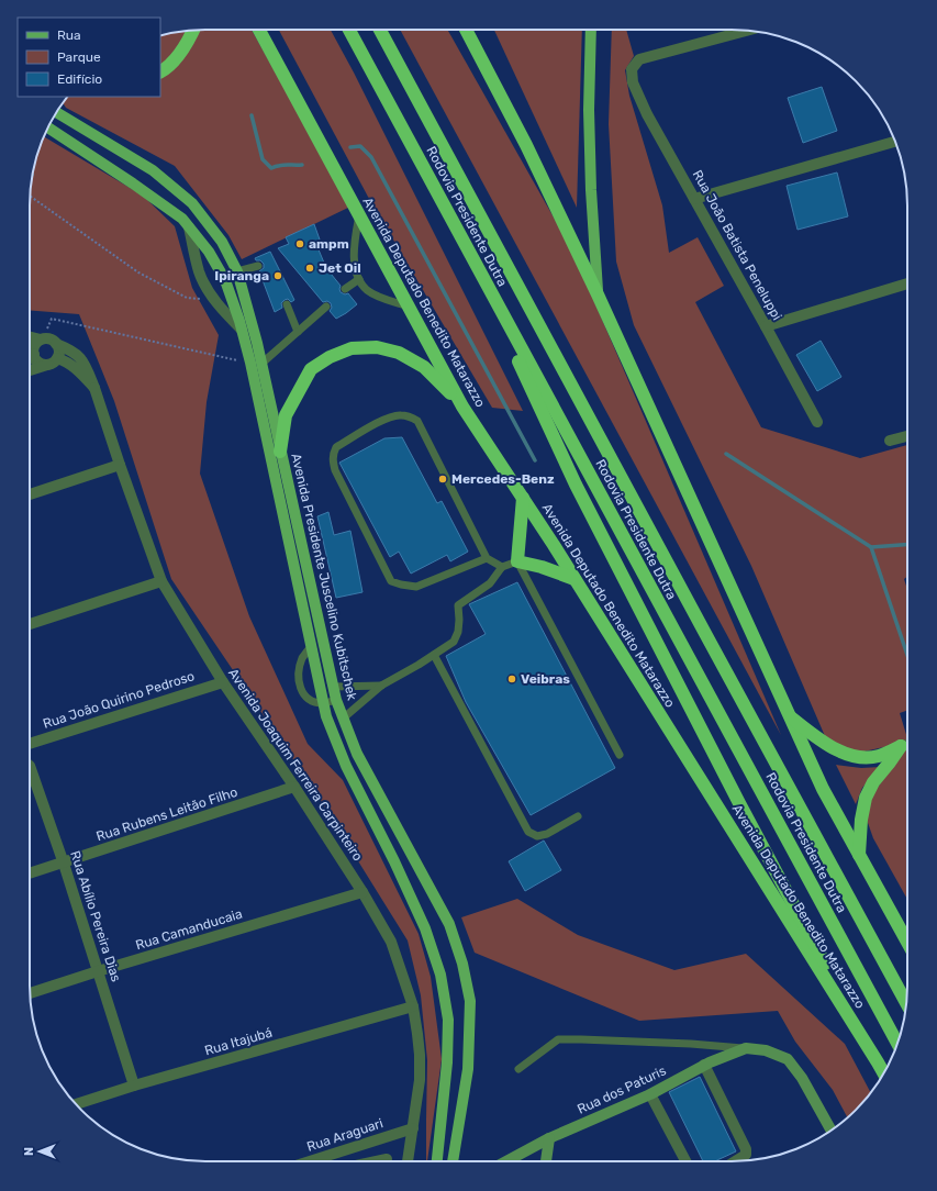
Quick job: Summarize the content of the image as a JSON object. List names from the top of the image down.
{
  "streets": {
    "highway": ["Rodovia Presidente Dutra", "Avenida Deputado Benedito Matarazzo"],
    "main road": ["Avenida Presidente Juscelino Kubitschek", "Rua dos Paturis"],
    "street": [
      "Rua João Batista Peneluppi",
      "Rua João Quirino Pedroso",
      "Avenida Joaquim Ferreira Carpinteiro",
      "Rua Rubens Leitão Filho",
      "Rua Abílio Pereira Dias",
      "Rua Camanducaia",
      "Rua Itajubá",
      "Rua Araguari"
    ]
  },
  "crossings": [
    ["Rua João Quirino Pedroso", "Avenida Joaquim Ferreira Carpinteiro"],
    ["Avenida Joaquim Ferreira Carpinteiro", "Rua Rubens Leitão Filho"],
    ["Avenida Joaquim Ferreira Carpinteiro", "Rua Camanducaia"],
    ["Avenida Joaquim Ferreira Carpinteiro", "Rua Itajubá"],
    ["Avenida Joaquim Ferreira Carpinteiro", "Rua Araguari"],
    ["Rua Rubens Leitão Filho", "Rua Abílio Pereira Dias"],
    ["Rua Abílio Pereira Dias", "Rua Camanducaia"],
    ["Rua Abílio Pereira Dias", "Rua Itajubá"]
  ],
  "places": [
    "ampm",
    "Jet Oil",
    "Ipiranga",
    "Mercedes-Benz",
    "Veibras"
  ],
  "legend": ["Rua", "Parque", "Edifício"],
  "north": "left"
}
